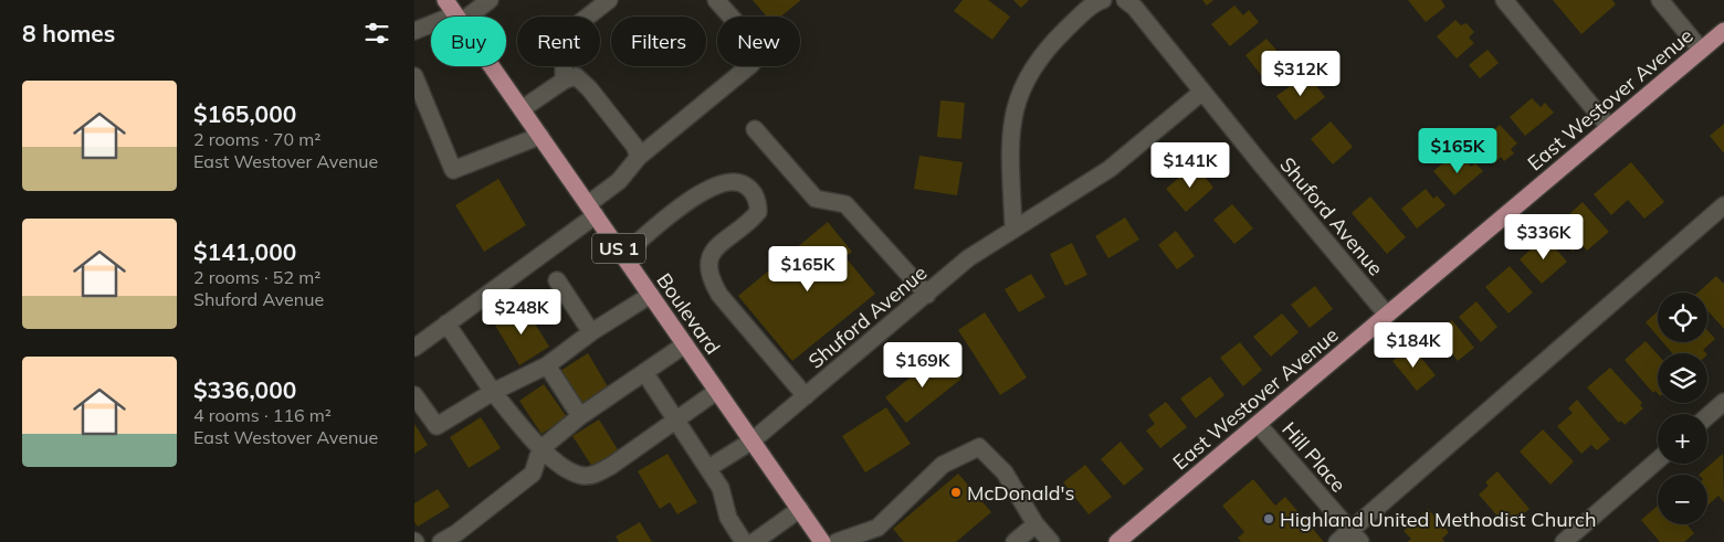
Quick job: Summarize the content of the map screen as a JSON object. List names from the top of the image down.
{
  "streets": {
    "main road": ["East Westover Avenue", "US 1", "Boulevard"],
    "street": ["Shuford Avenue", "Hill Place"]
  },
  "crossings": [
    ["East Westover Avenue", "Shuford Avenue"],
    ["East Westover Avenue", "Hill Place"],
    ["Shuford Avenue", "Boulevard"]
  ],
  "places": ["McDonald's", "Highland United Methodist Church"],
  "page": {
    "heading": "8 homes",
    "chip": [
      "Buy",
      "Rent",
      "Filters",
      "New"
    ],
    "price": [
      "$312K",
      "$165K",
      "$141K",
      "$336K",
      "$165K",
      "$248K",
      "$184K",
      "$169K"
    ],
    "list": [
      {
        "name": "$165,000",
        "note": "2 rooms · 70 m² · East Westover Avenue"
      },
      {
        "name": "$141,000",
        "note": "2 rooms · 52 m² · Shuford Avenue"
      },
      {
        "name": "$336,000",
        "note": "4 rooms · 116 m² · East Westover Avenue"
      }
    ],
    "map_buttons": ["+", "−"]
  }
}
